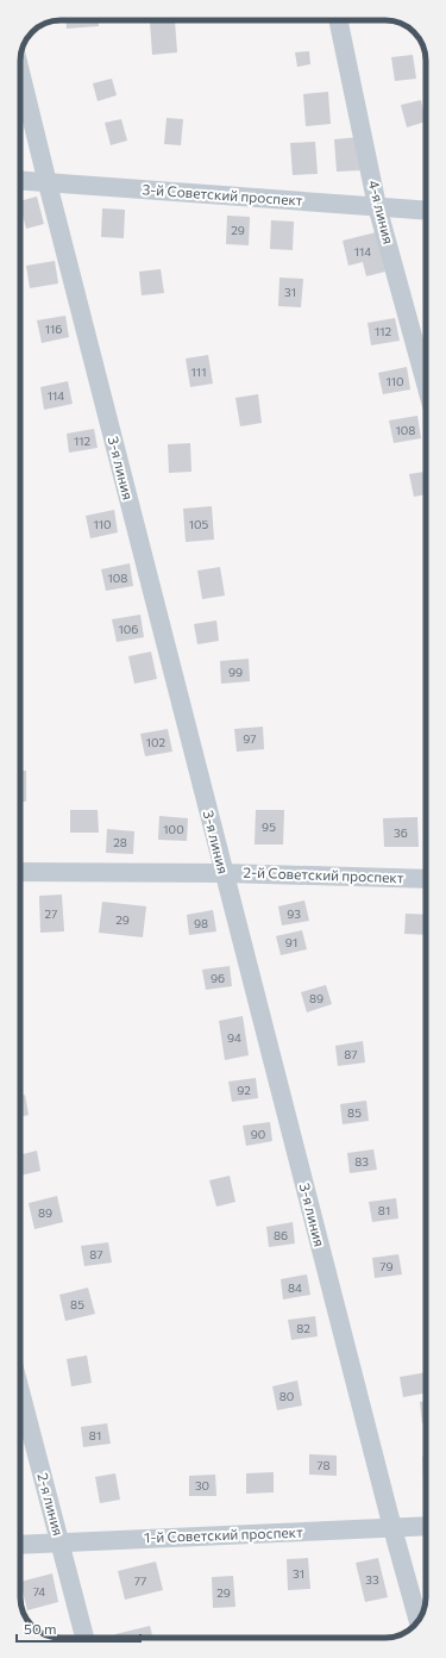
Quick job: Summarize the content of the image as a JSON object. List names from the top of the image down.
{
  "streets": {
    "street": [
      "3-й Советский проспект",
      "4-я линия",
      "3-я линия",
      "2-й Советский проспект",
      "2-я линия",
      "1-й Советский проспект"
    ]
  },
  "crossings": [
    ["3-й Советский проспект", "4-я линия"],
    ["3-й Советский проспект", "3-я линия"],
    ["3-я линия", "2-й Советский проспект"],
    ["3-я линия", "1-й Советский проспект"],
    ["2-я линия", "1-й Советский проспект"]
  ],
  "house_numbers": [
    "29",
    "114",
    "31",
    "116",
    "112",
    "111",
    "110",
    "114",
    "108",
    "112",
    "110",
    "105",
    "108",
    "106",
    "99",
    "97",
    "102",
    "95",
    "100",
    "36",
    "28",
    "27",
    "93",
    "29",
    "98",
    "91",
    "96",
    "89",
    "94",
    "87",
    "92",
    "85",
    "90",
    "83",
    "81",
    "89",
    "86",
    "87",
    "79",
    "84",
    "85",
    "82",
    "80",
    "81",
    "78",
    "30",
    "31",
    "33",
    "77",
    "74",
    "29"
  ],
  "scale_bar": "50 m"
}
